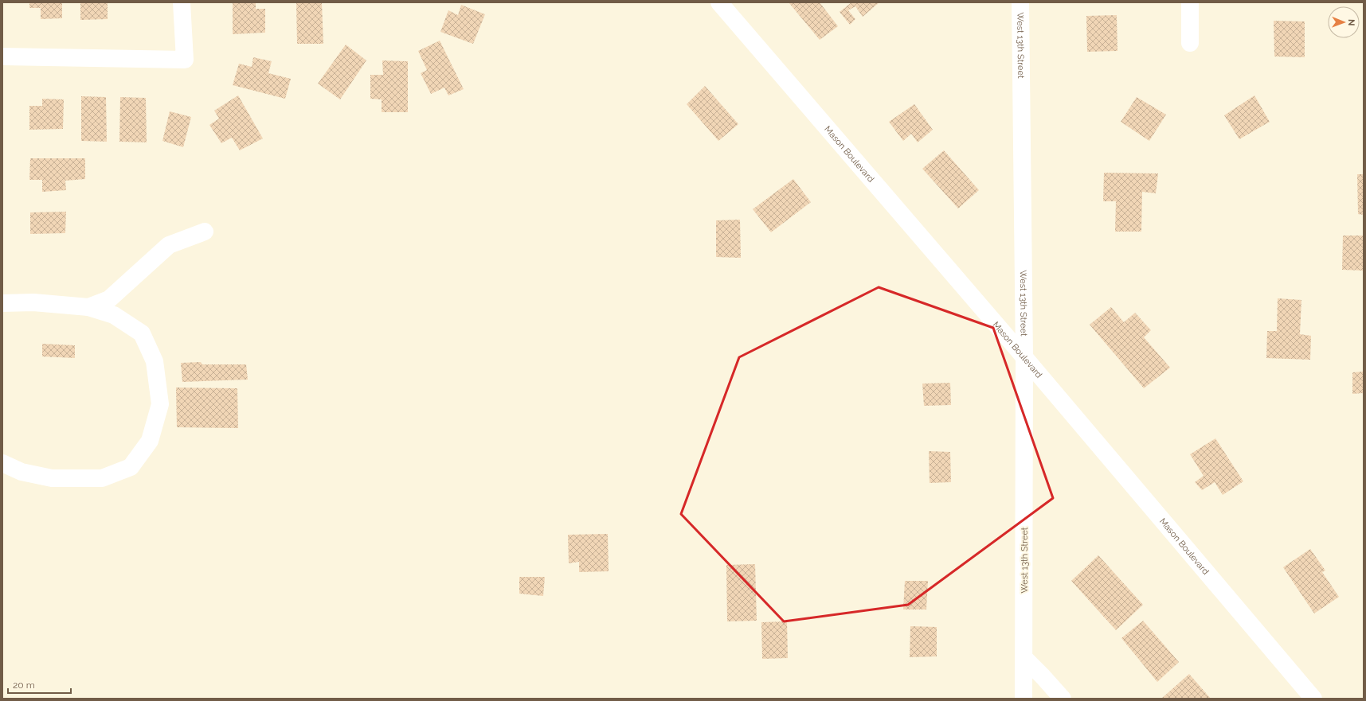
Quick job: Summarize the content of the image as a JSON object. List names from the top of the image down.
{
  "streets": {
    "street": ["West 13th Street", "Mason Boulevard"]
  },
  "crossings": [
    ["West 13th Street", "Mason Boulevard"]
  ],
  "scale_bar": "20 m",
  "north": "right"
}
